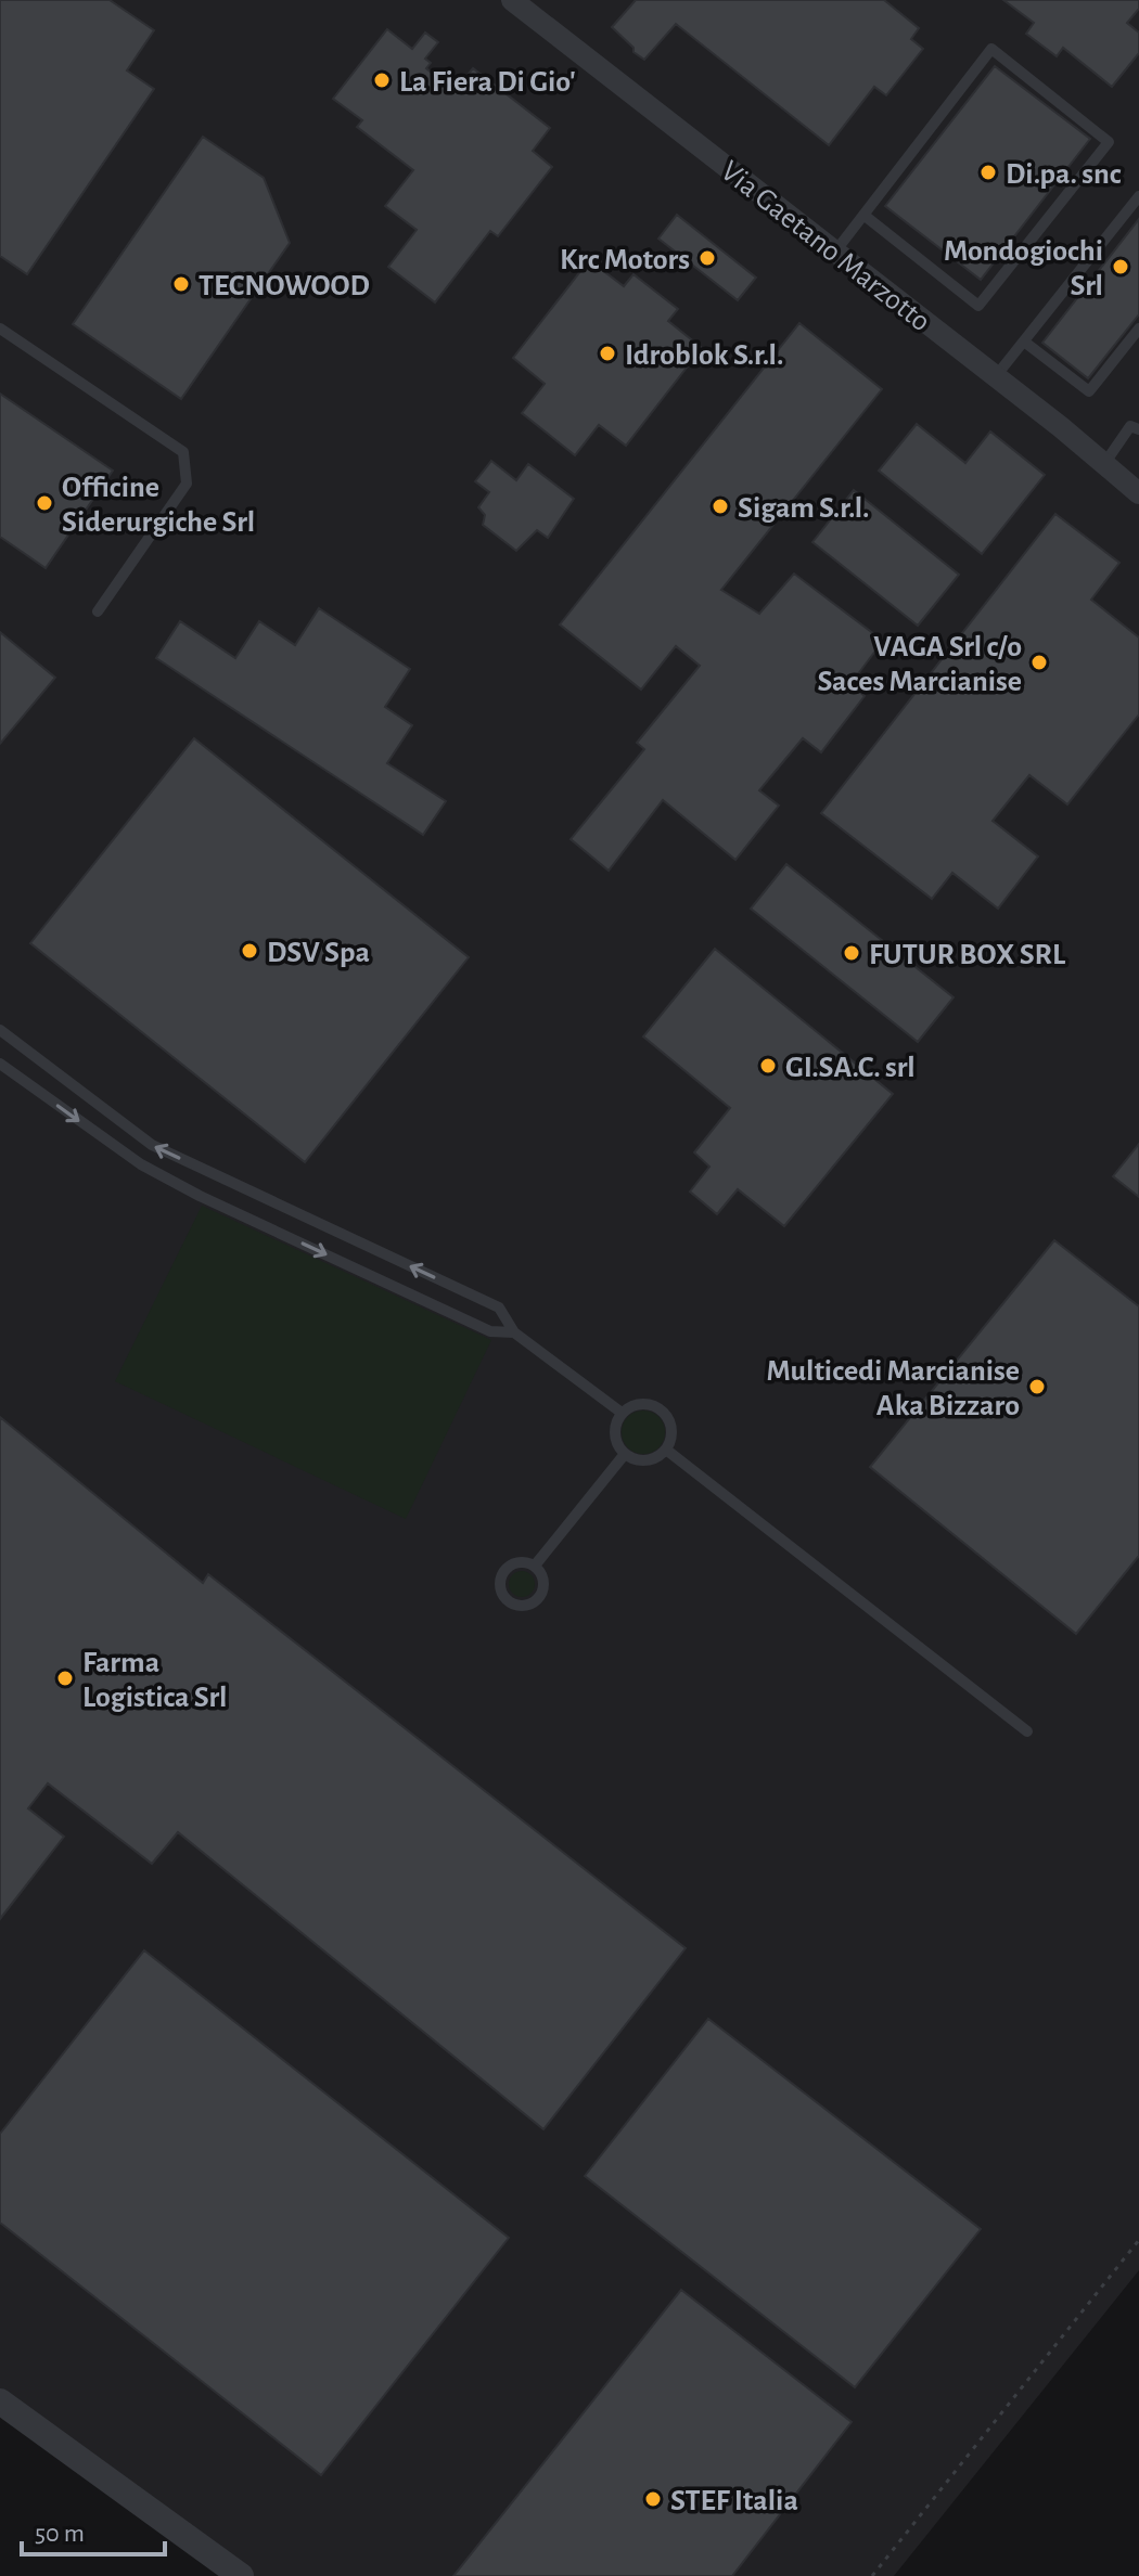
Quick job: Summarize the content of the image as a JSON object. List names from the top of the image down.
{
  "streets": {
    "street": ["Via Gaetano Marzotto"]
  },
  "places": [
    "La Fiera Di Gio'",
    "Di.pa. snc",
    "Krc Motors",
    "Mondogiochi Srl",
    "TECNOWOOD",
    "Idroblok S.r.l.",
    "Officine Siderurgiche Srl",
    "Sigam S.r.l.",
    "VAGA Srl c/o Saces Marcianise",
    "DSV Spa",
    "FUTUR BOX SRL",
    "GI.SA.C. srl",
    "Multicedi Marcianise Aka Bizzaro",
    "Farma Logistica Srl",
    "STEF Italia"
  ],
  "scale_bar": "50 m"
}
